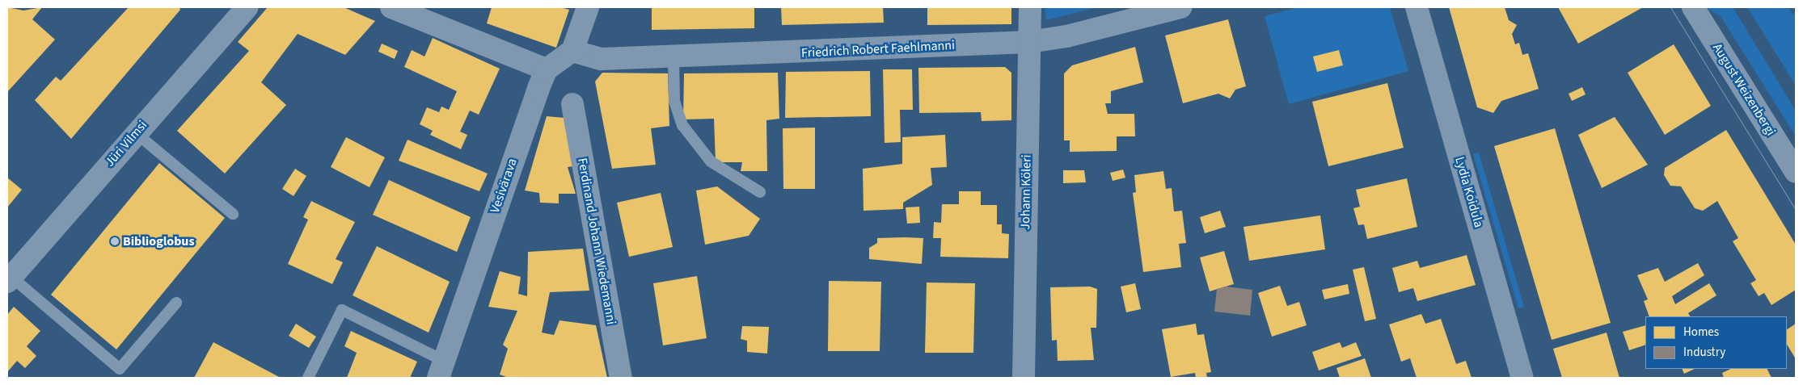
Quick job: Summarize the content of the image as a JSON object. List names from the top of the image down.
{
  "streets": {
    "street": [
      "Friedrich Robert Faehlmanni",
      "August Weizenbergi",
      "Jüri Vilmsi",
      "Vesivärava",
      "Johann Köleri",
      "Lydia Koidula",
      "Ferdinand Johann Wiedemanni"
    ]
  },
  "crossings": [
    ["Friedrich Robert Faehlmanni", "Johann Köleri"]
  ],
  "places": ["Biblioglobus"],
  "legend": ["Homes", "Industry"]
}
